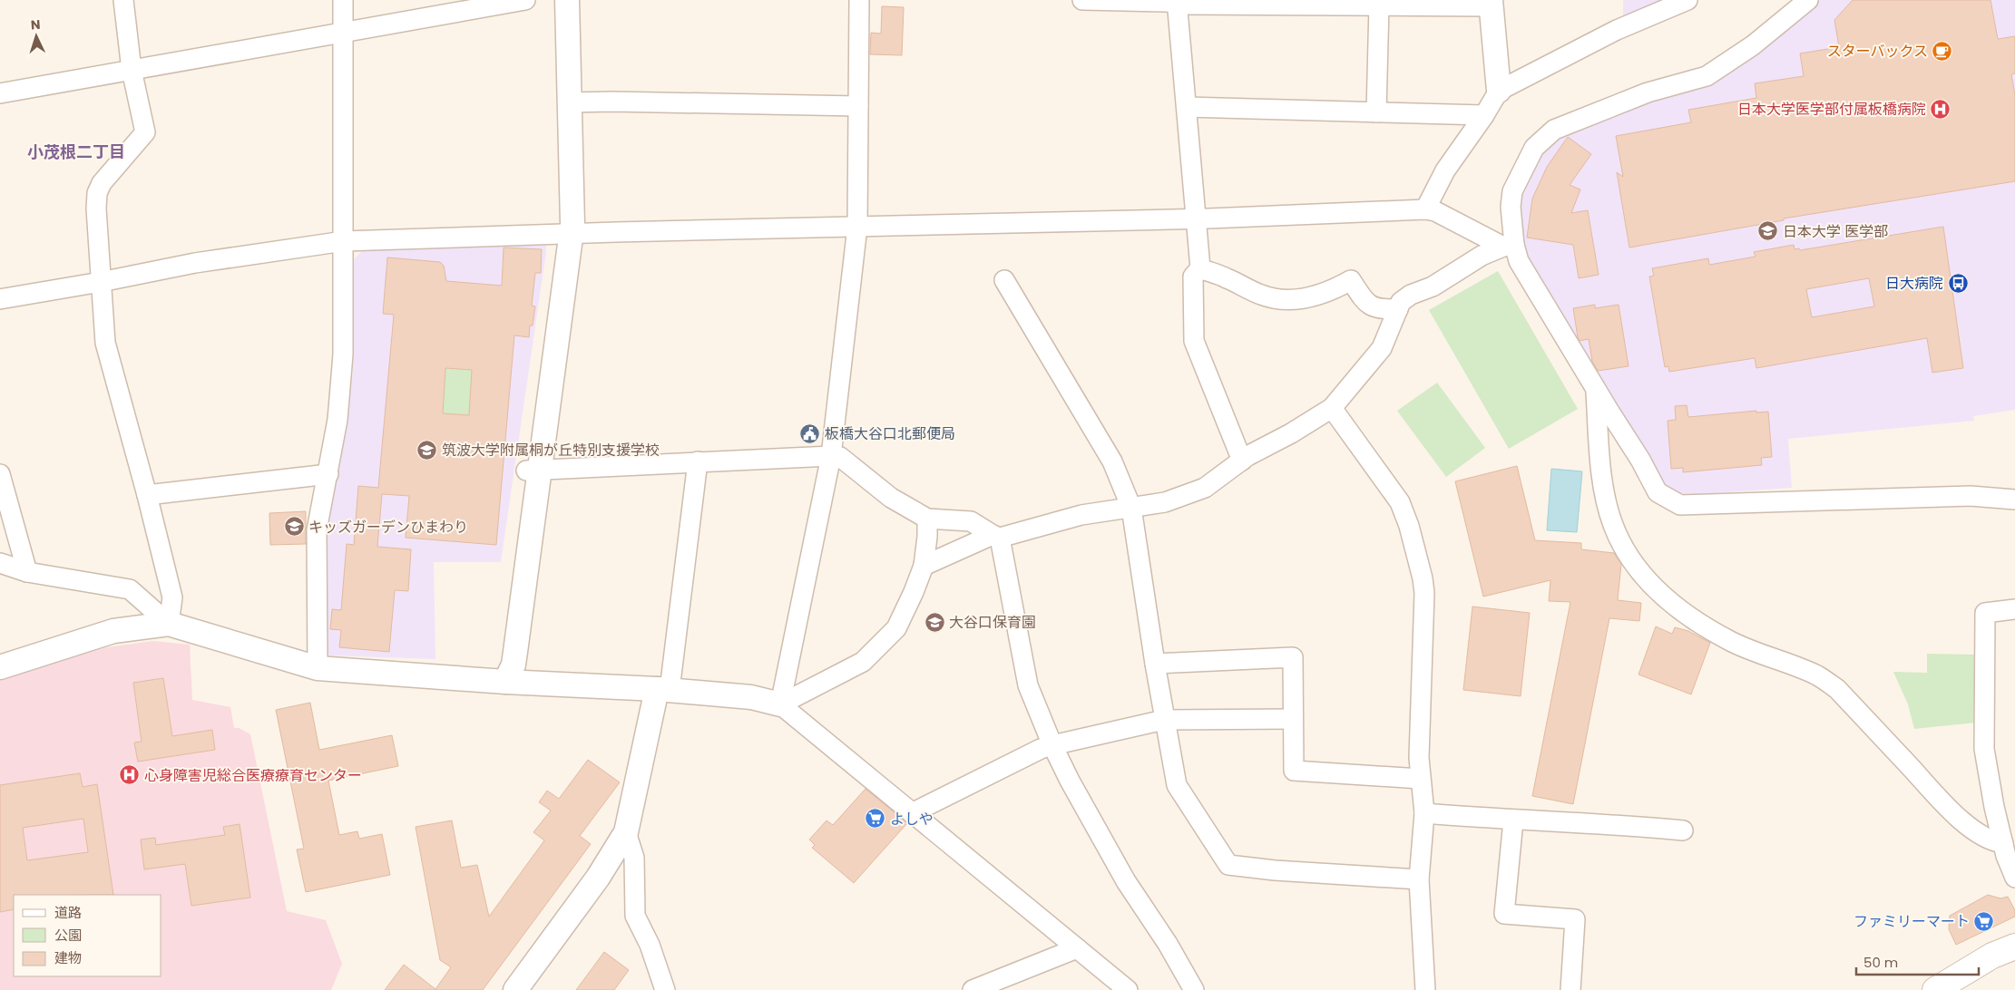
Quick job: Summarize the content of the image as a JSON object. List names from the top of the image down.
{
  "districts": ["小茂根二丁目"],
  "places": {
    "cafe": ["スターバックス"],
    "hospital": ["日本大学医学部付属板橋病院", "心身障害児総合医療療育センター"],
    "school or university": [
      "日本大学 医学部",
      "筑波大学附属桐が丘特別支援学校",
      "キッズガーデンひまわり",
      "大谷口保育園"
    ],
    "bus stop": ["日大病院"],
    "public building": ["板橋大谷口北郵便局"],
    "supermarket": ["よしや", "ファミリーマート"]
  },
  "legend": ["道路", "公園", "建物"],
  "scale_bar": "50 m",
  "north": "top"
}
